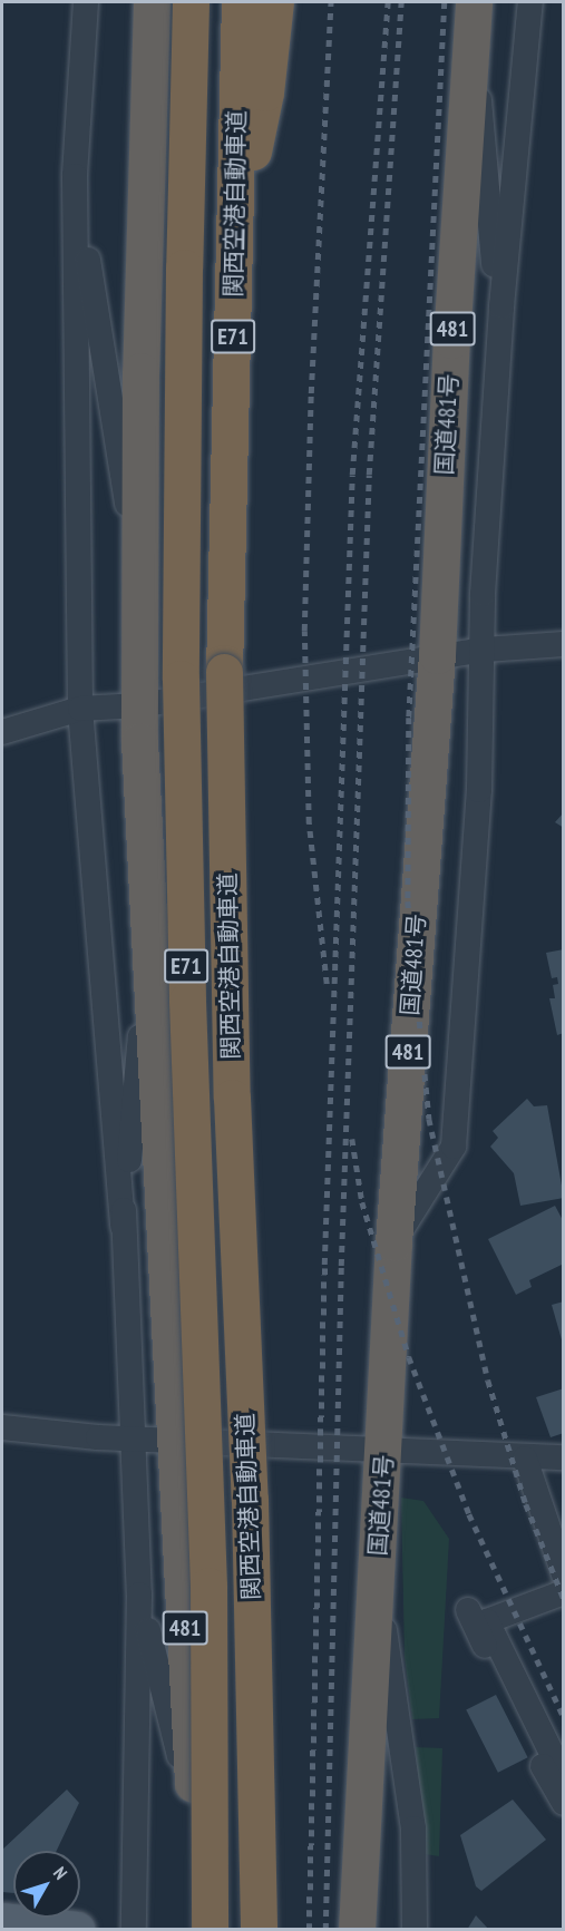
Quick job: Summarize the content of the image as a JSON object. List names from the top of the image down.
{
  "streets": {
    "highway": [
      "関西空港自動車道",
      "481",
      "E71",
      "国道481号"
    ]
  },
  "north": "top right"
}
